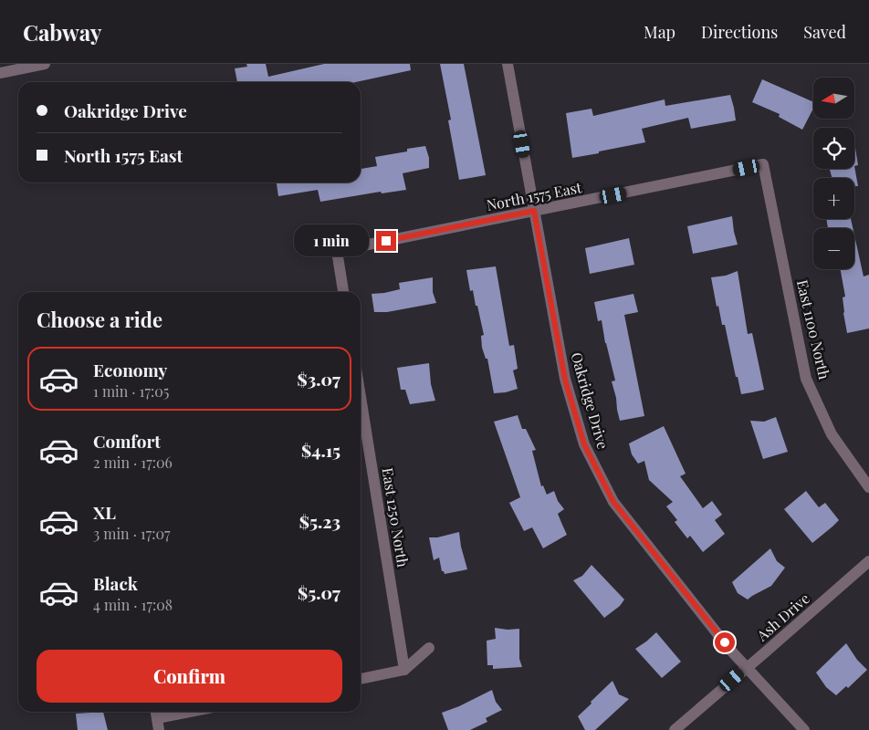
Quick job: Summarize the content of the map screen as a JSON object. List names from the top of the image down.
{
  "streets": {
    "street": [
      "North 1575 East",
      "East 1100 North",
      "Oakridge Drive",
      "East 1250 North",
      "Ash Drive"
    ]
  },
  "crossings": [
    ["North 1575 East", "East 1100 North"],
    ["North 1575 East", "Oakridge Drive"],
    ["Oakridge Drive", "Ash Drive"]
  ],
  "north": "left",
  "page": {
    "header": "Cabway",
    "nav": ["Map", "Directions", "Saved"],
    "map_buttons": ["+", "−"],
    "banner": ["Oakridge Drive", "North 1575 East"],
    "bubble": "1 min",
    "heading": "Choose a ride",
    "list": [
      {
        "name": "Economy",
        "note": "1 min · 17:05",
        "value": "$3.07"
      },
      {
        "name": "Comfort",
        "note": "2 min · 17:06",
        "value": "$4.15"
      },
      {
        "name": "XL",
        "note": "3 min · 17:07",
        "value": "$5.23"
      },
      {
        "name": "Black",
        "note": "4 min · 17:08",
        "value": "$5.07"
      }
    ],
    "buttons": "Confirm"
  }
}
